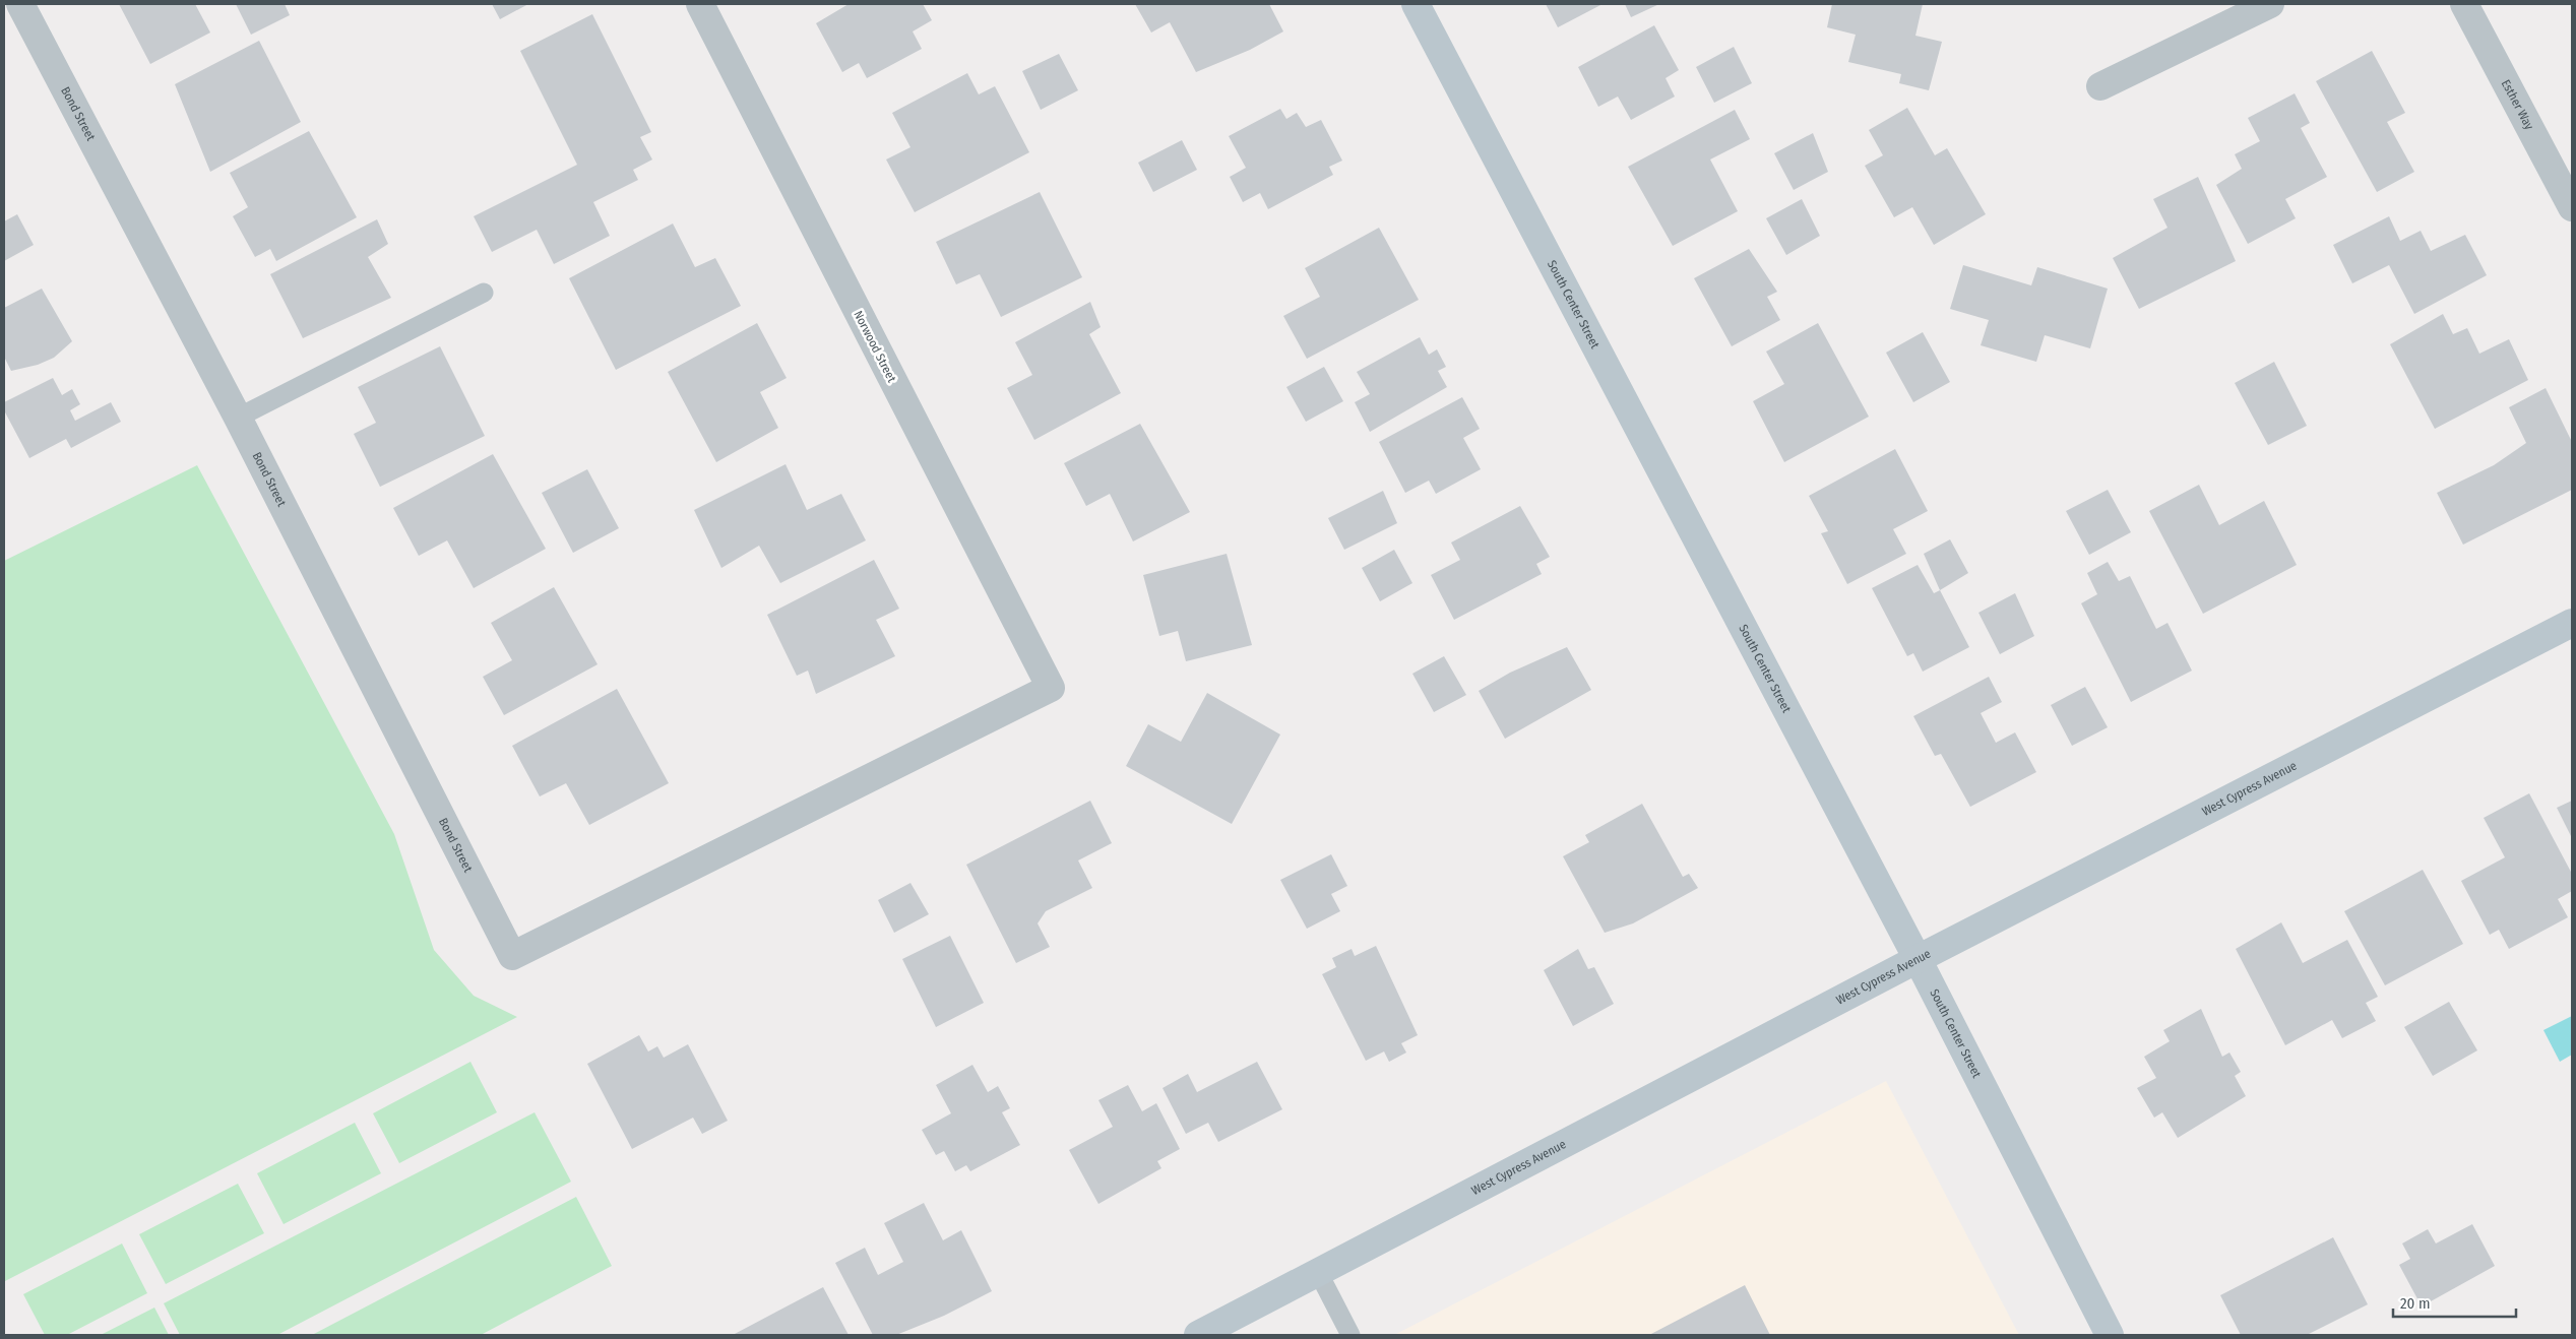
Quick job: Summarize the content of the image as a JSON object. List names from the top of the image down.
{
  "streets": {
    "main road": ["South Center Street", "West Cypress Avenue"],
    "street": ["Esther Way", "Bond Street", "Norwood Street"]
  },
  "crossings": [
    ["Bond Street", "Norwood Street"],
    ["South Center Street", "West Cypress Avenue"]
  ],
  "scale_bar": "20 m"
}
